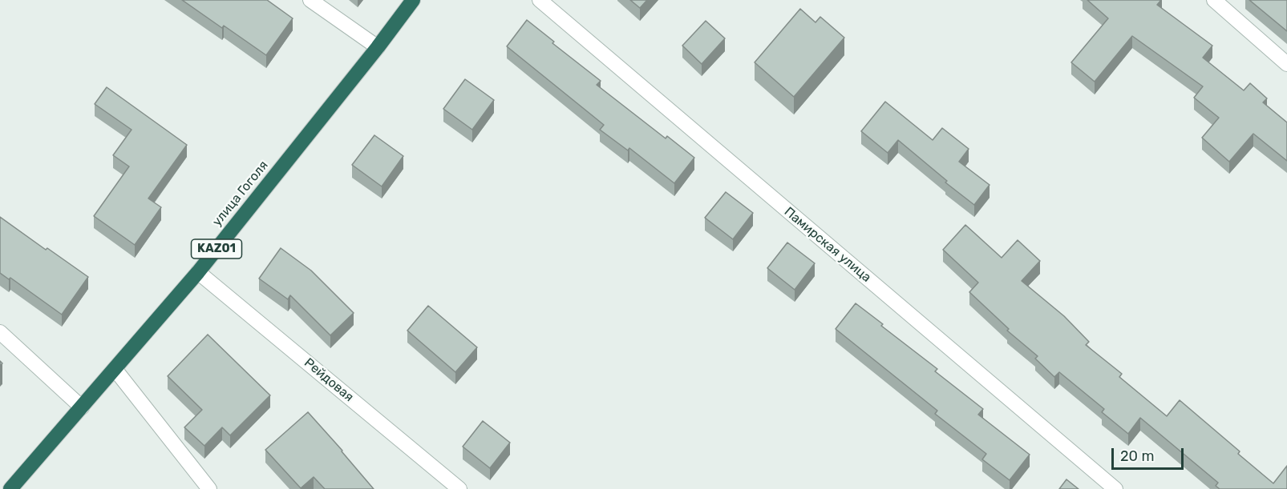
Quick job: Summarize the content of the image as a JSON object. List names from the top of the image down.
{
  "streets": {
    "highway": ["улица Гоголя", "KАZ01"],
    "street": ["Памирская улица", "Рейдовая"]
  },
  "crossings": [
    ["улица Гоголя", "Рейдовая"]
  ],
  "scale_bar": "20 m"
}
